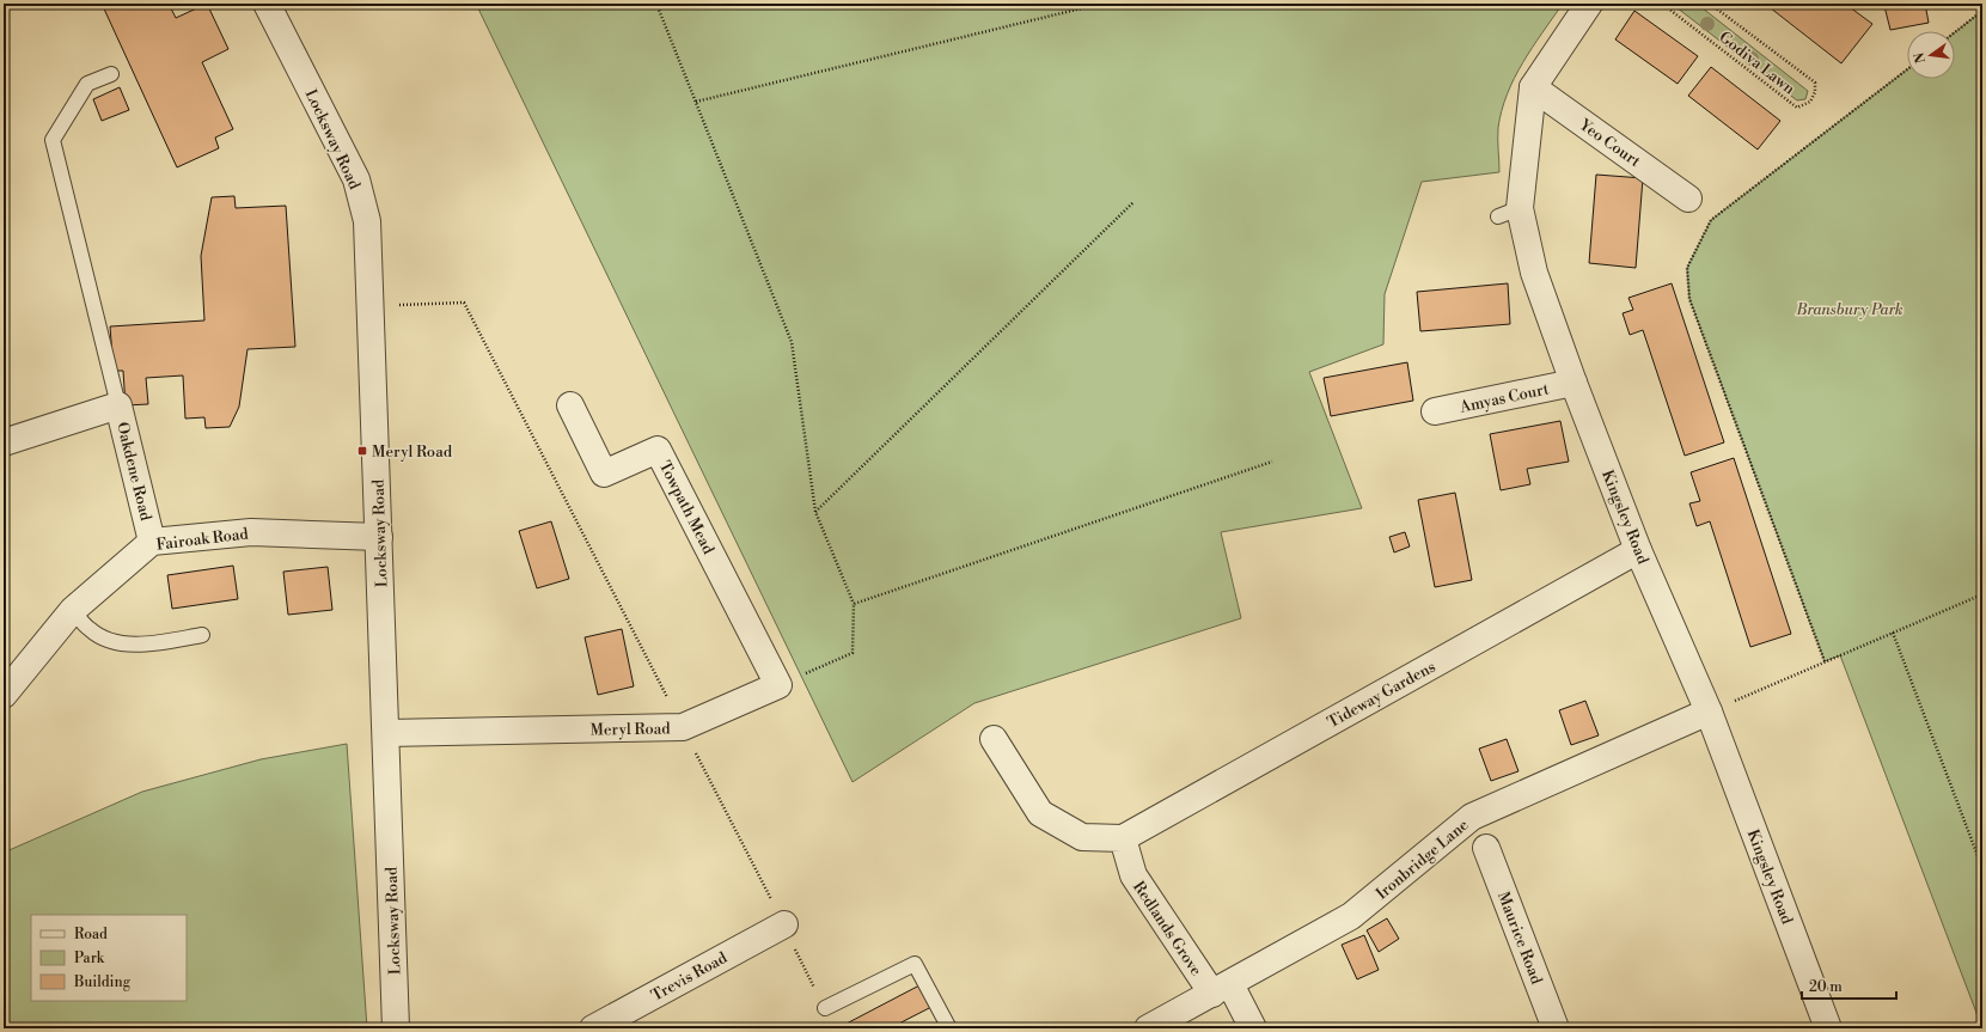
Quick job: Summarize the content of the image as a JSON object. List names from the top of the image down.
{
  "streets": {
    "street": [
      "Locksway Road",
      "Yeo Court",
      "Amyas Court",
      "Oakdene Road",
      "Towpath Mead",
      "Kingsley Road",
      "Fairoak Road",
      "Tideway Gardens",
      "Meryl Road",
      "Ironbridge Lane",
      "Redlands Grove",
      "Maurice Road",
      "Trevis Road"
    ],
    "path": ["Godiva Lawn"]
  },
  "crossings": [
    ["Locksway Road", "Fairoak Road"],
    ["Locksway Road", "Meryl Road"],
    ["Yeo Court", "Kingsley Road"],
    ["Amyas Court", "Kingsley Road"],
    ["Oakdene Road", "Fairoak Road"],
    ["Towpath Mead", "Meryl Road"],
    ["Kingsley Road", "Tideway Gardens"],
    ["Kingsley Road", "Ironbridge Lane"],
    ["Tideway Gardens", "Redlands Grove"],
    ["Ironbridge Lane", "Redlands Grove"]
  ],
  "parks": ["Bransbury Park"],
  "places": {
    "transit": ["Meryl Road"]
  },
  "legend": ["Road", "Park", "Building"],
  "scale_bar": "20 m",
  "north": "left"
}
